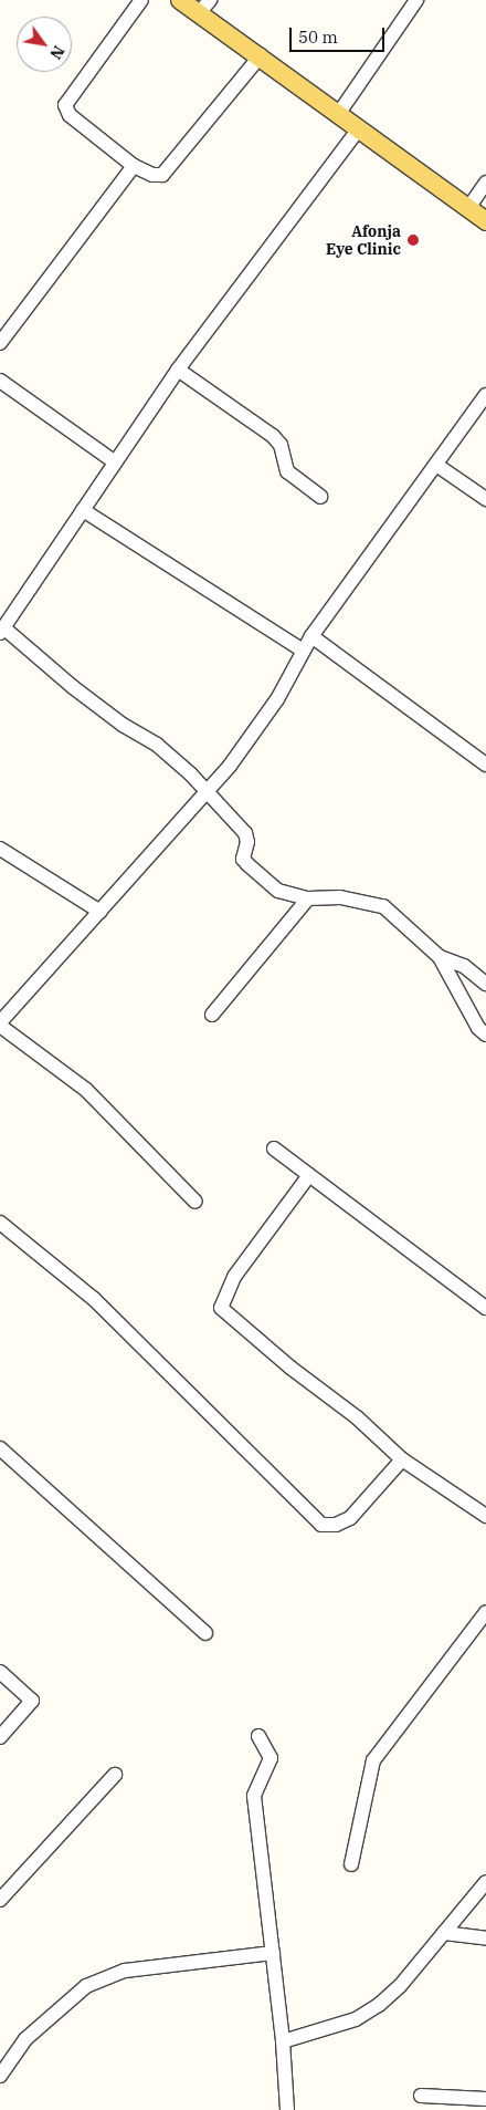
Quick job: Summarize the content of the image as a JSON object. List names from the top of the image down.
{
  "places": ["Afonja Eye Clinic"],
  "scale_bar": "50 m",
  "north": "bottom right"
}
